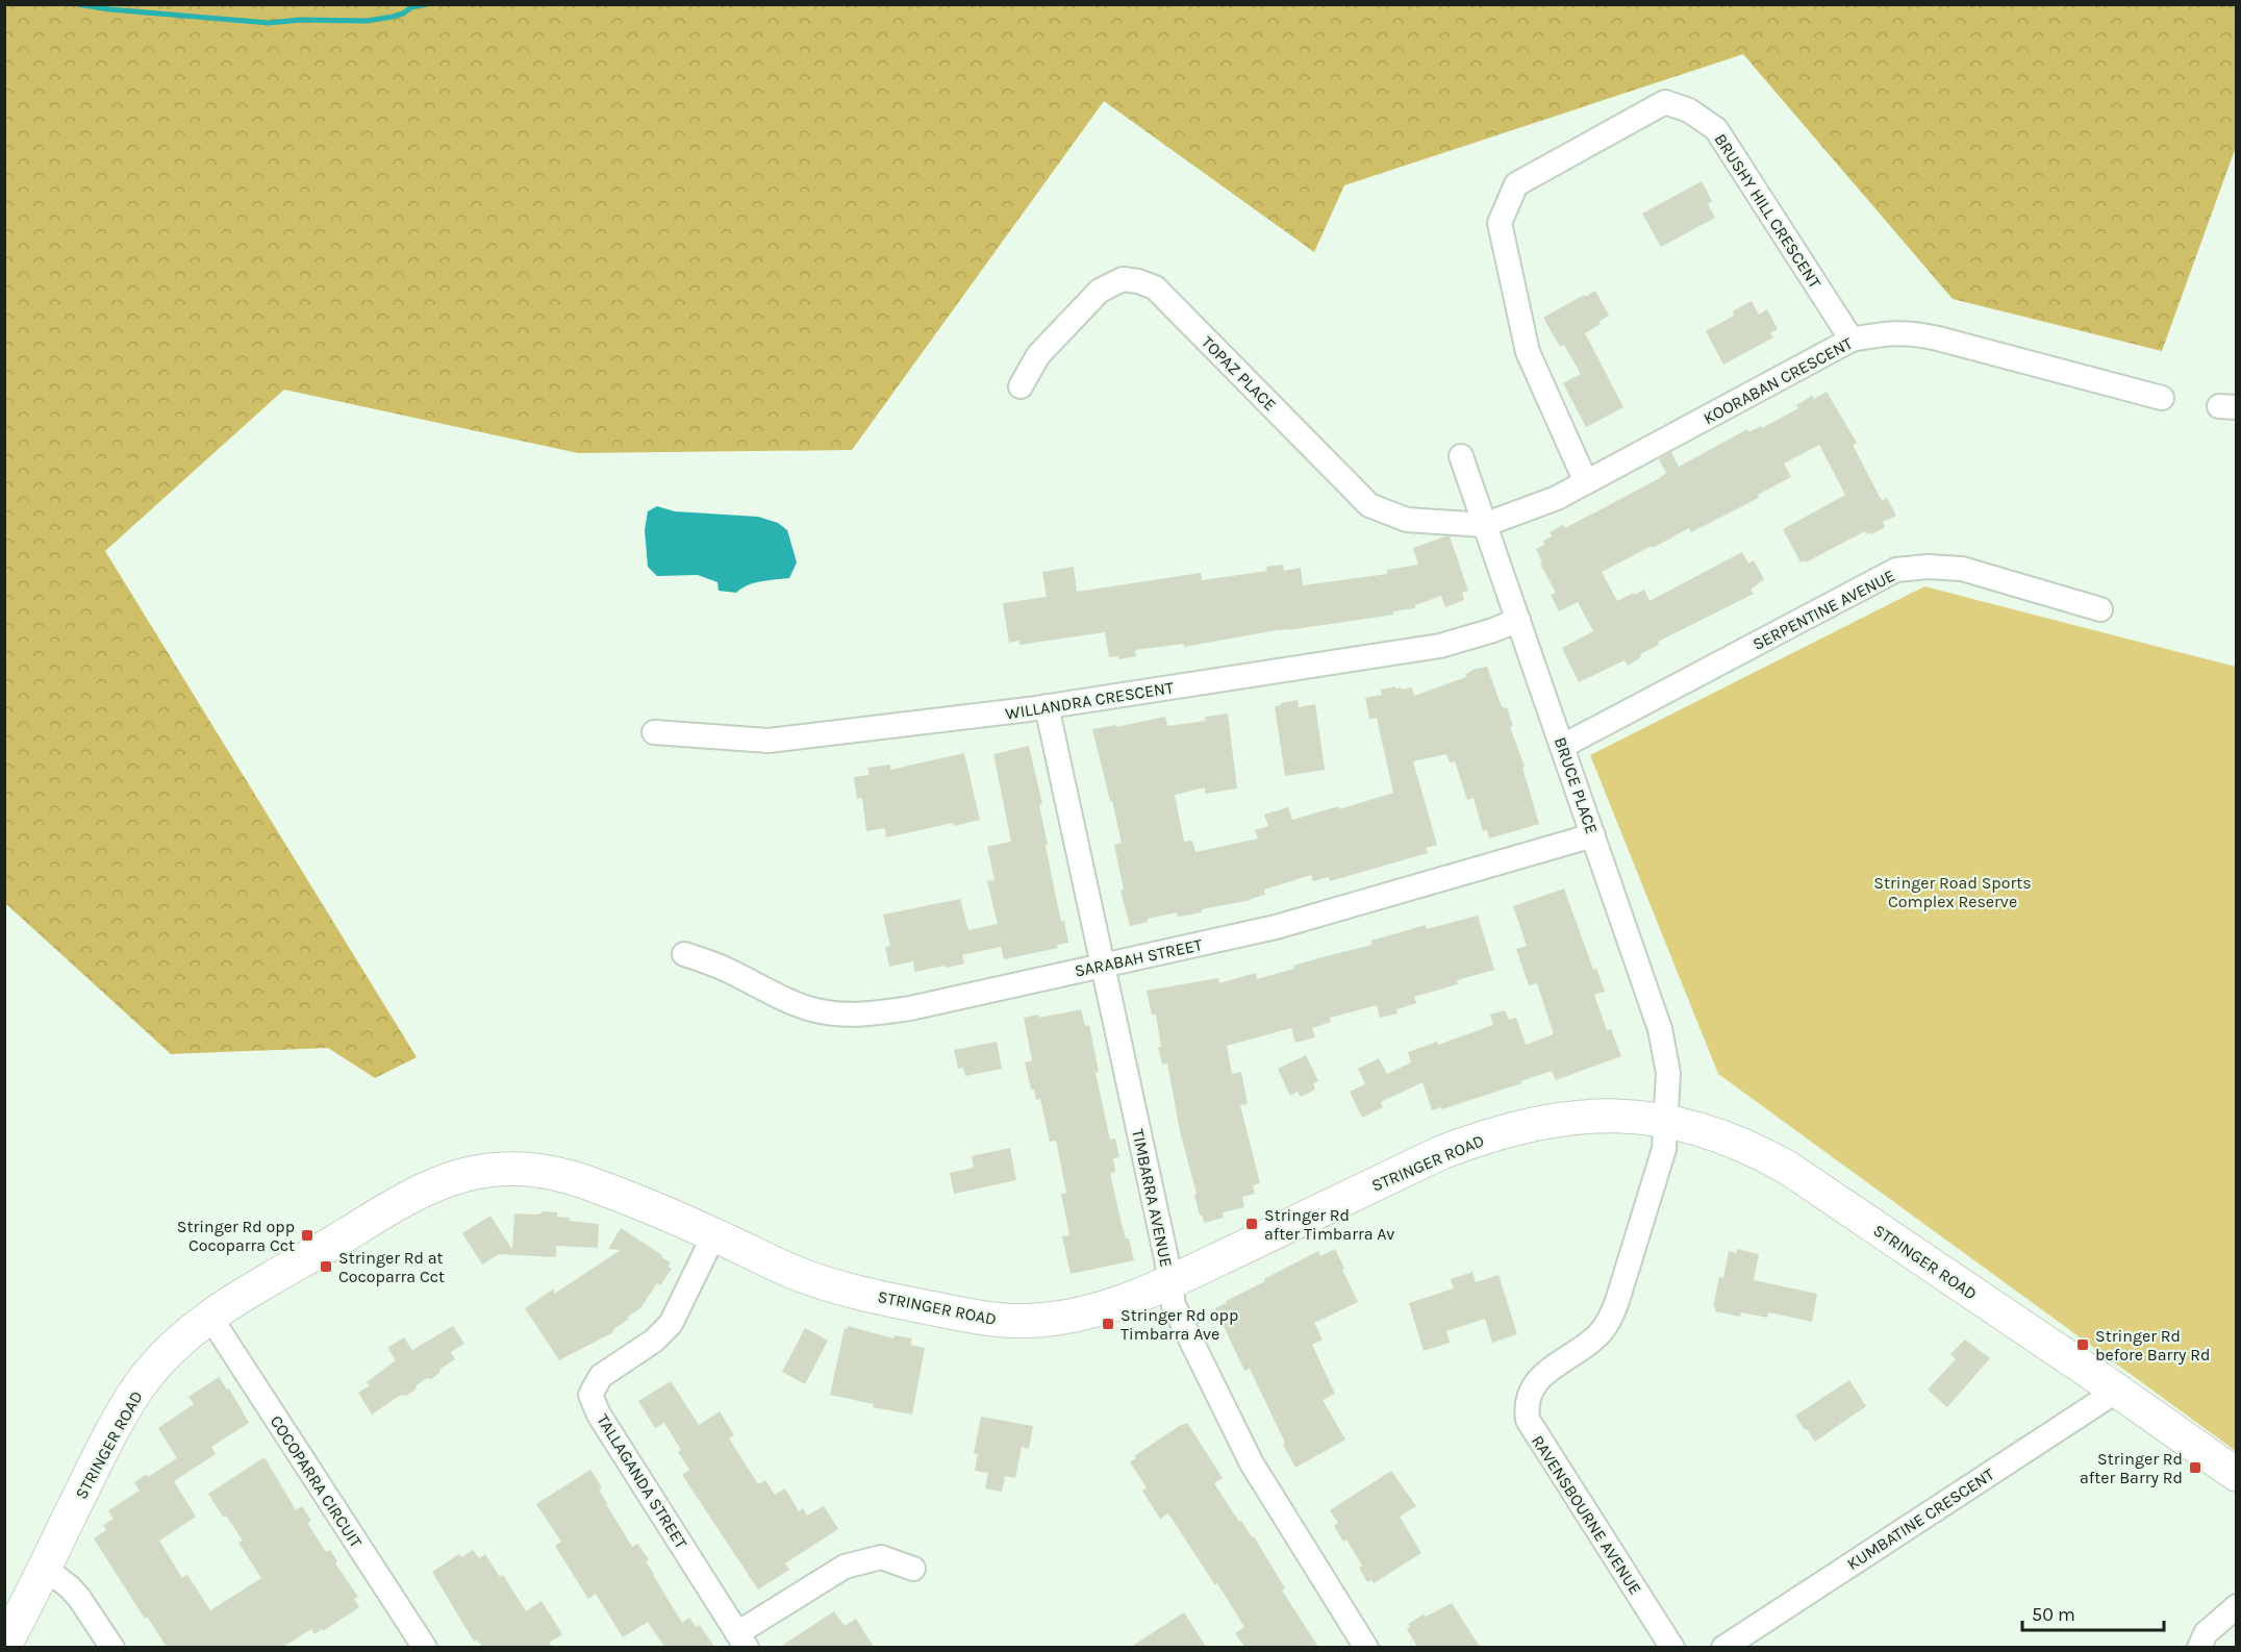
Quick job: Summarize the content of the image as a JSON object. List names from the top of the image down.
{
  "streets": {
    "street": [
      "BRUSHY HILL CRESCENT",
      "TOPAZ PLACE",
      "KOORABAN CRESCENT",
      "SERPENTINE AVENUE",
      "WILLANDRA CRESCENT",
      "BRUCE PLACE",
      "SARABAH STREET",
      "STRINGER ROAD",
      "TIMBARRA AVENUE",
      "COCOPARRA CIRCUIT",
      "TALLAGANDA STREET",
      "RAVENSBOURNE AVENUE",
      "KUMBATINE CRESCENT"
    ]
  },
  "crossings": [
    ["BRUSHY HILL CRESCENT", "KOORABAN CRESCENT"],
    ["TOPAZ PLACE", "KOORABAN CRESCENT"],
    ["TOPAZ PLACE", "BRUCE PLACE"],
    ["KOORABAN CRESCENT", "BRUCE PLACE"],
    ["SERPENTINE AVENUE", "BRUCE PLACE"],
    ["WILLANDRA CRESCENT", "BRUCE PLACE"],
    ["WILLANDRA CRESCENT", "TIMBARRA AVENUE"],
    ["BRUCE PLACE", "SARABAH STREET"],
    ["BRUCE PLACE", "STRINGER ROAD"],
    ["BRUCE PLACE", "RAVENSBOURNE AVENUE"],
    ["SARABAH STREET", "TIMBARRA AVENUE"],
    ["STRINGER ROAD", "TIMBARRA AVENUE"],
    ["STRINGER ROAD", "COCOPARRA CIRCUIT"],
    ["STRINGER ROAD", "TALLAGANDA STREET"],
    ["STRINGER ROAD", "RAVENSBOURNE AVENUE"],
    ["STRINGER ROAD", "KUMBATINE CRESCENT"]
  ],
  "parks": ["Stringer Road Sports Complex Reserve"],
  "places": {
    "transit": [
      "Stringer Rd after Timbarra Av",
      "Stringer Rd opp Cocoparra Cct",
      "Stringer Rd at Cocoparra Cct",
      "Stringer Rd opp Timbarra Ave",
      "Stringer Rd before Barry Rd",
      "Stringer Rd after Barry Rd"
    ]
  },
  "scale_bar": "50 m"
}
